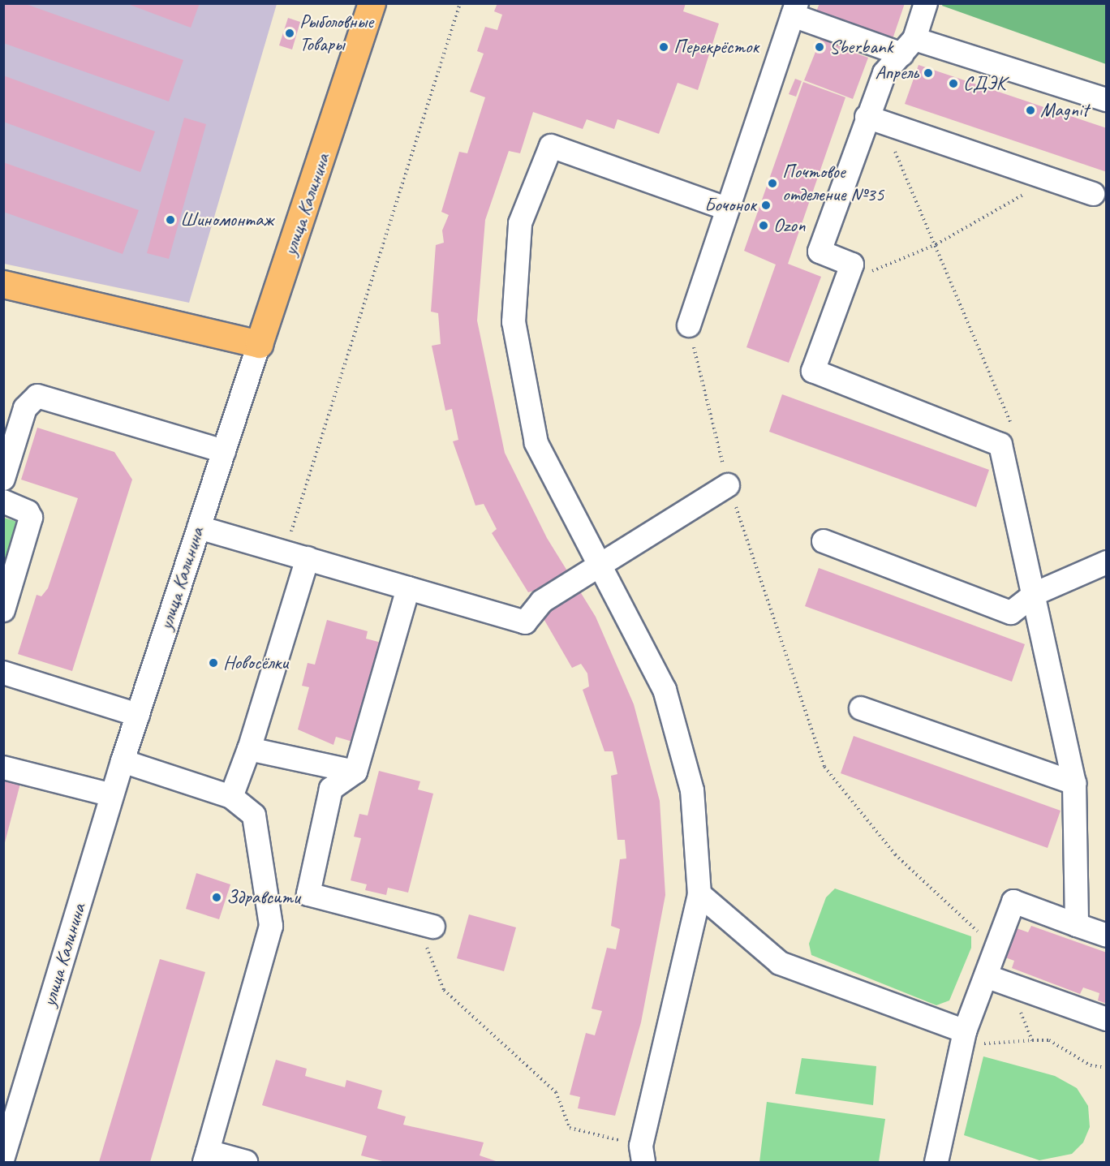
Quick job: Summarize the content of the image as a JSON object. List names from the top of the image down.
{
  "streets": {
    "main road": ["улица Калинина"]
  },
  "places": [
    "Рыболовные Товары",
    "Перекрёсток",
    "Sberbank",
    "Апрель",
    "СДЭК",
    "Magnit",
    "Почтовое отделение №35",
    "Бочонок",
    "Шиномонтаж",
    "Ozon",
    "Новосёлки",
    "Здравсити"
  ]
}
